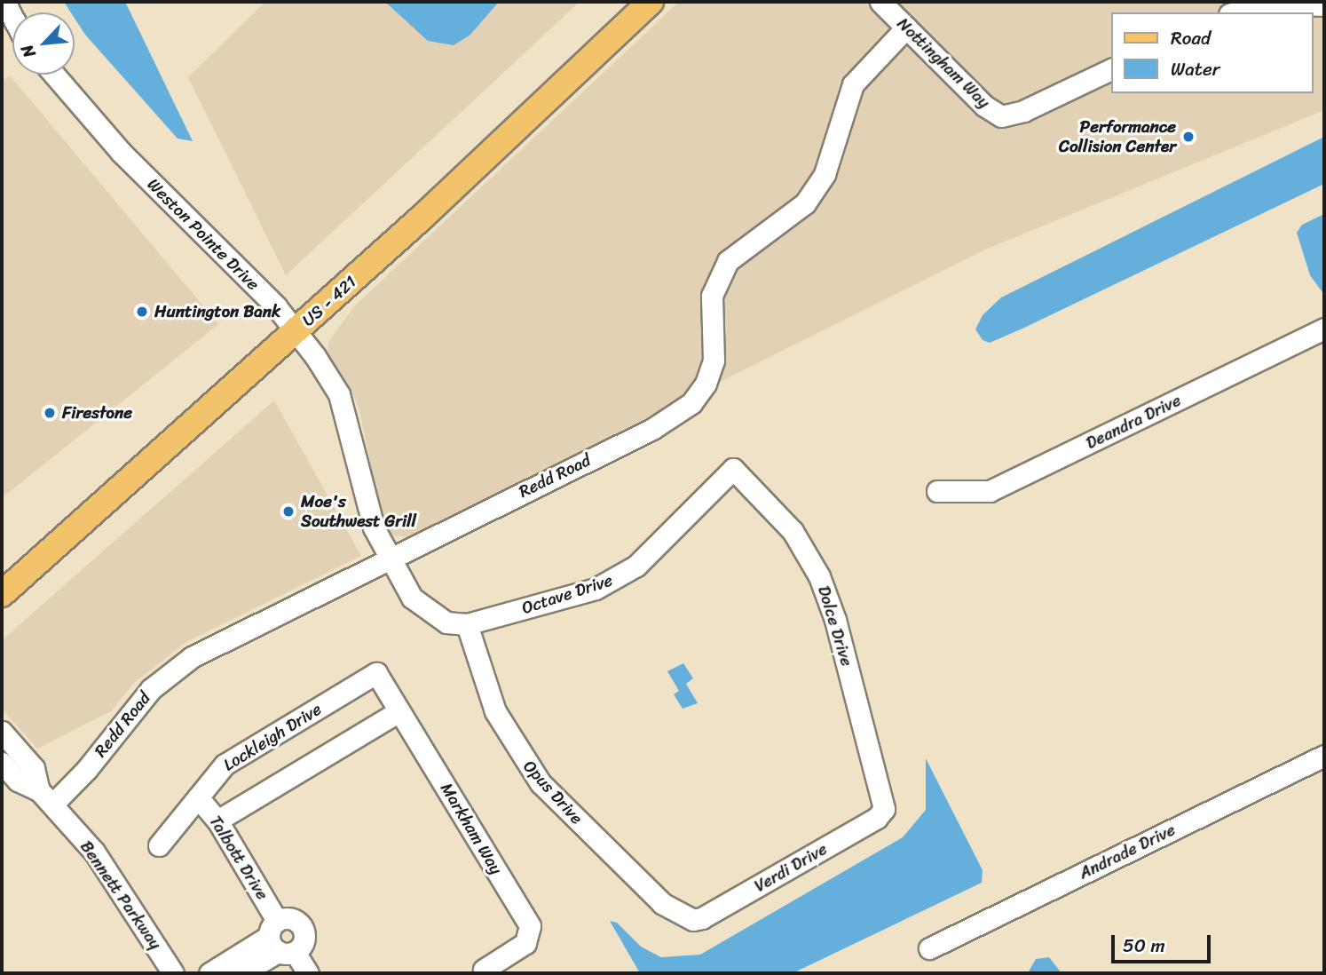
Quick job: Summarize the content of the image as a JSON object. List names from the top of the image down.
{
  "streets": {
    "main road": ["US - 421"],
    "street": [
      "Nottingham Way",
      "Weston Pointe Drive",
      "Deandra Drive",
      "Redd Road",
      "Octave Drive",
      "Dolce Drive",
      "Lockleigh Drive",
      "Opus Drive",
      "Markham Way",
      "Andrade Drive",
      "Talbott Drive",
      "Verdi Drive",
      "Bennett Parkway"
    ]
  },
  "crossings": [
    ["Nottingham Way", "Redd Road"],
    ["Weston Pointe Drive", "US - 421"],
    ["Weston Pointe Drive", "Redd Road"],
    ["Weston Pointe Drive", "Octave Drive"],
    ["Redd Road", "Octave Drive"],
    ["Redd Road", "Bennett Parkway"],
    ["Octave Drive", "Dolce Drive"],
    ["Octave Drive", "Opus Drive"],
    ["Dolce Drive", "Verdi Drive"],
    ["Lockleigh Drive", "Markham Way"],
    ["Lockleigh Drive", "Talbott Drive"],
    ["Opus Drive", "Verdi Drive"]
  ],
  "places": [
    "Performance Collision Center",
    "Huntington Bank",
    "Firestone",
    "Moe's Southwest Grill"
  ],
  "legend": ["Road", "Water"],
  "scale_bar": "50 m",
  "north": "bottom left"
}
